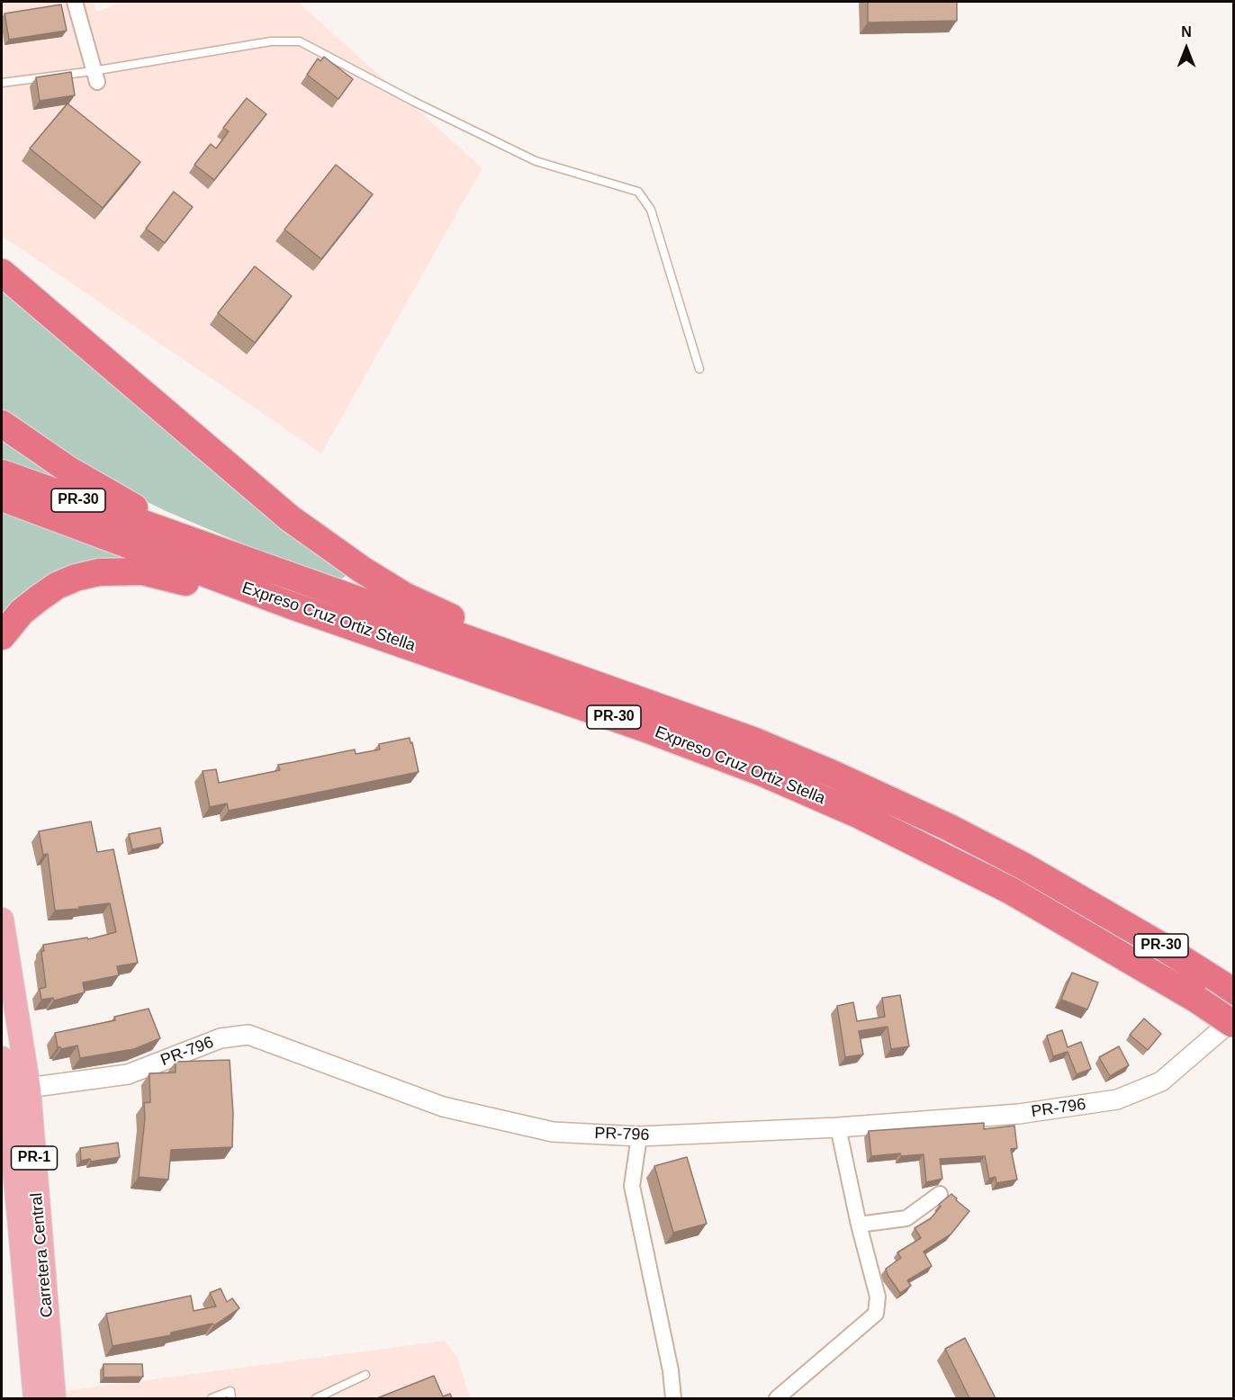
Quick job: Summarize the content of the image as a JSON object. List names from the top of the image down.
{
  "streets": {
    "highway": ["PR-30", "Expreso Cruz Ortiz Stella"],
    "main road": ["PR-1", "Carretera Central"],
    "street": ["PR-796"]
  },
  "crossings": [
    ["PR-796", "Carretera Central"]
  ],
  "north": "top"
}
